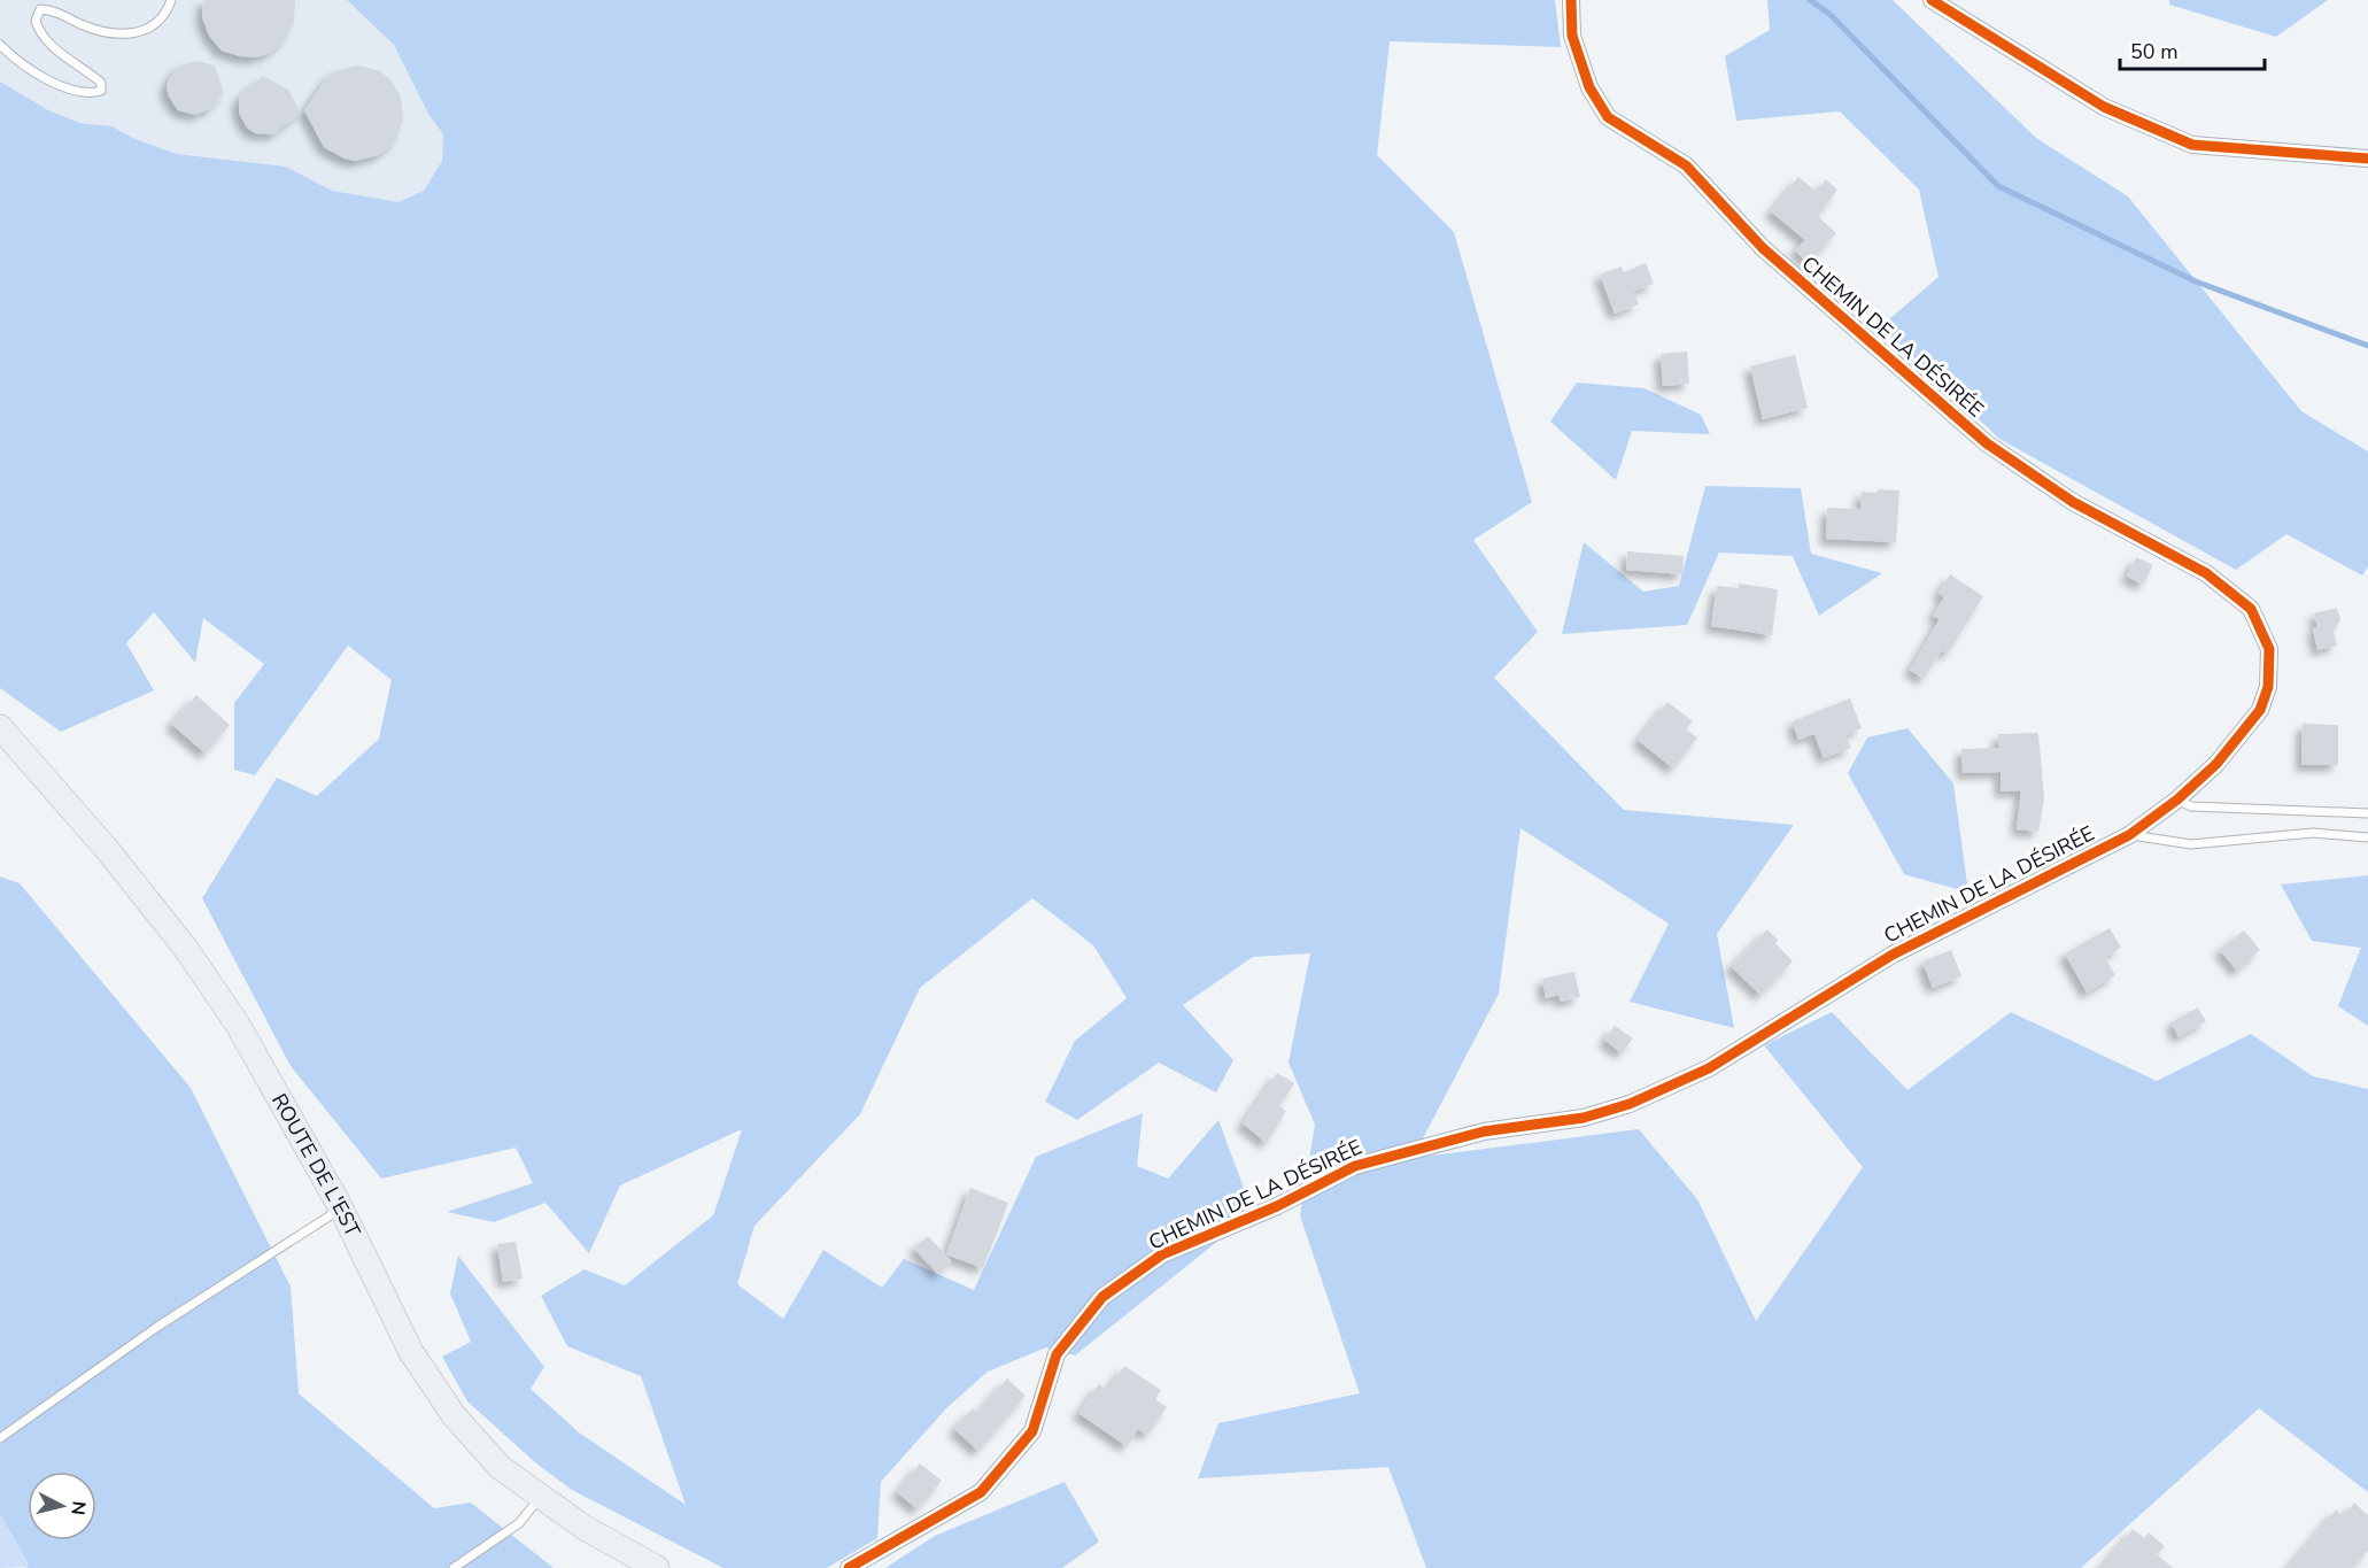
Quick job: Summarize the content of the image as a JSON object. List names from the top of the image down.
{
  "streets": {
    "main road": ["ROUTE DE L'EST"],
    "street": ["CHEMIN DE LA DÉSIRÉE"]
  },
  "scale_bar": "50 m",
  "north": "right"
}
